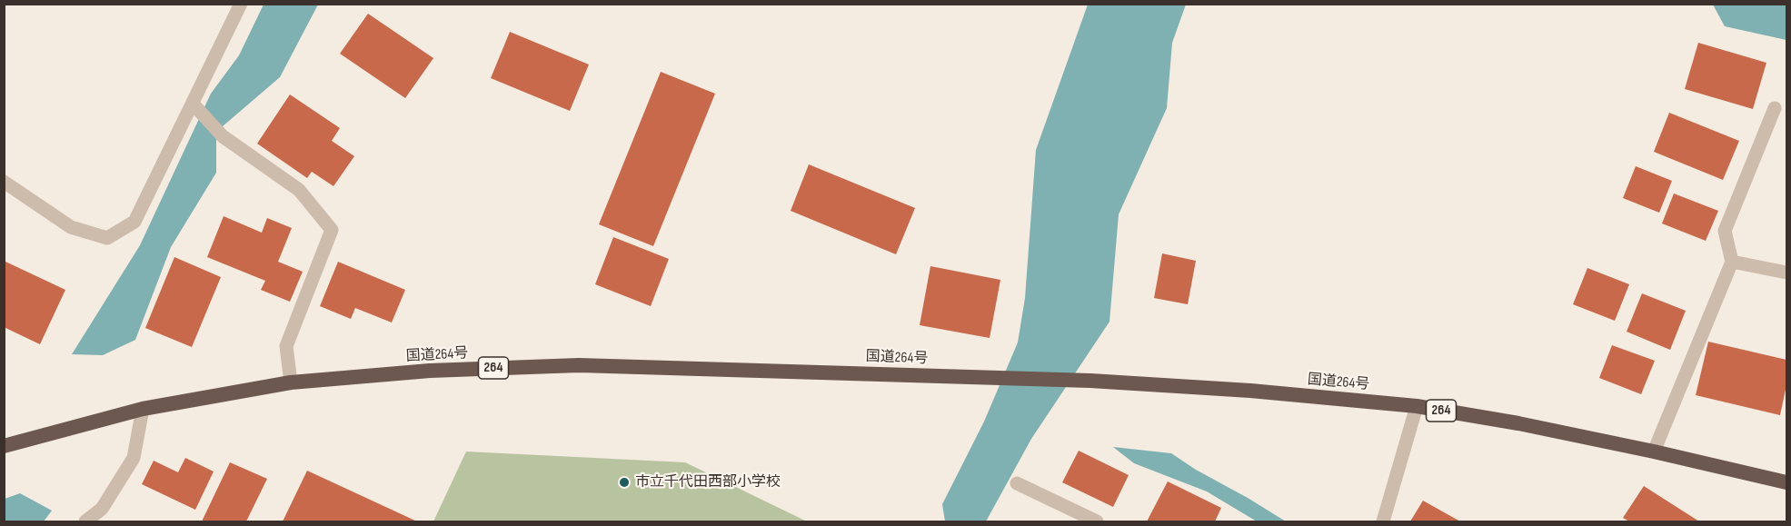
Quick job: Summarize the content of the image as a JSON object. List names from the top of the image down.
{
  "streets": {
    "highway": ["国道264号", "264"]
  },
  "places": ["市立千代田西部小学校"]
}
